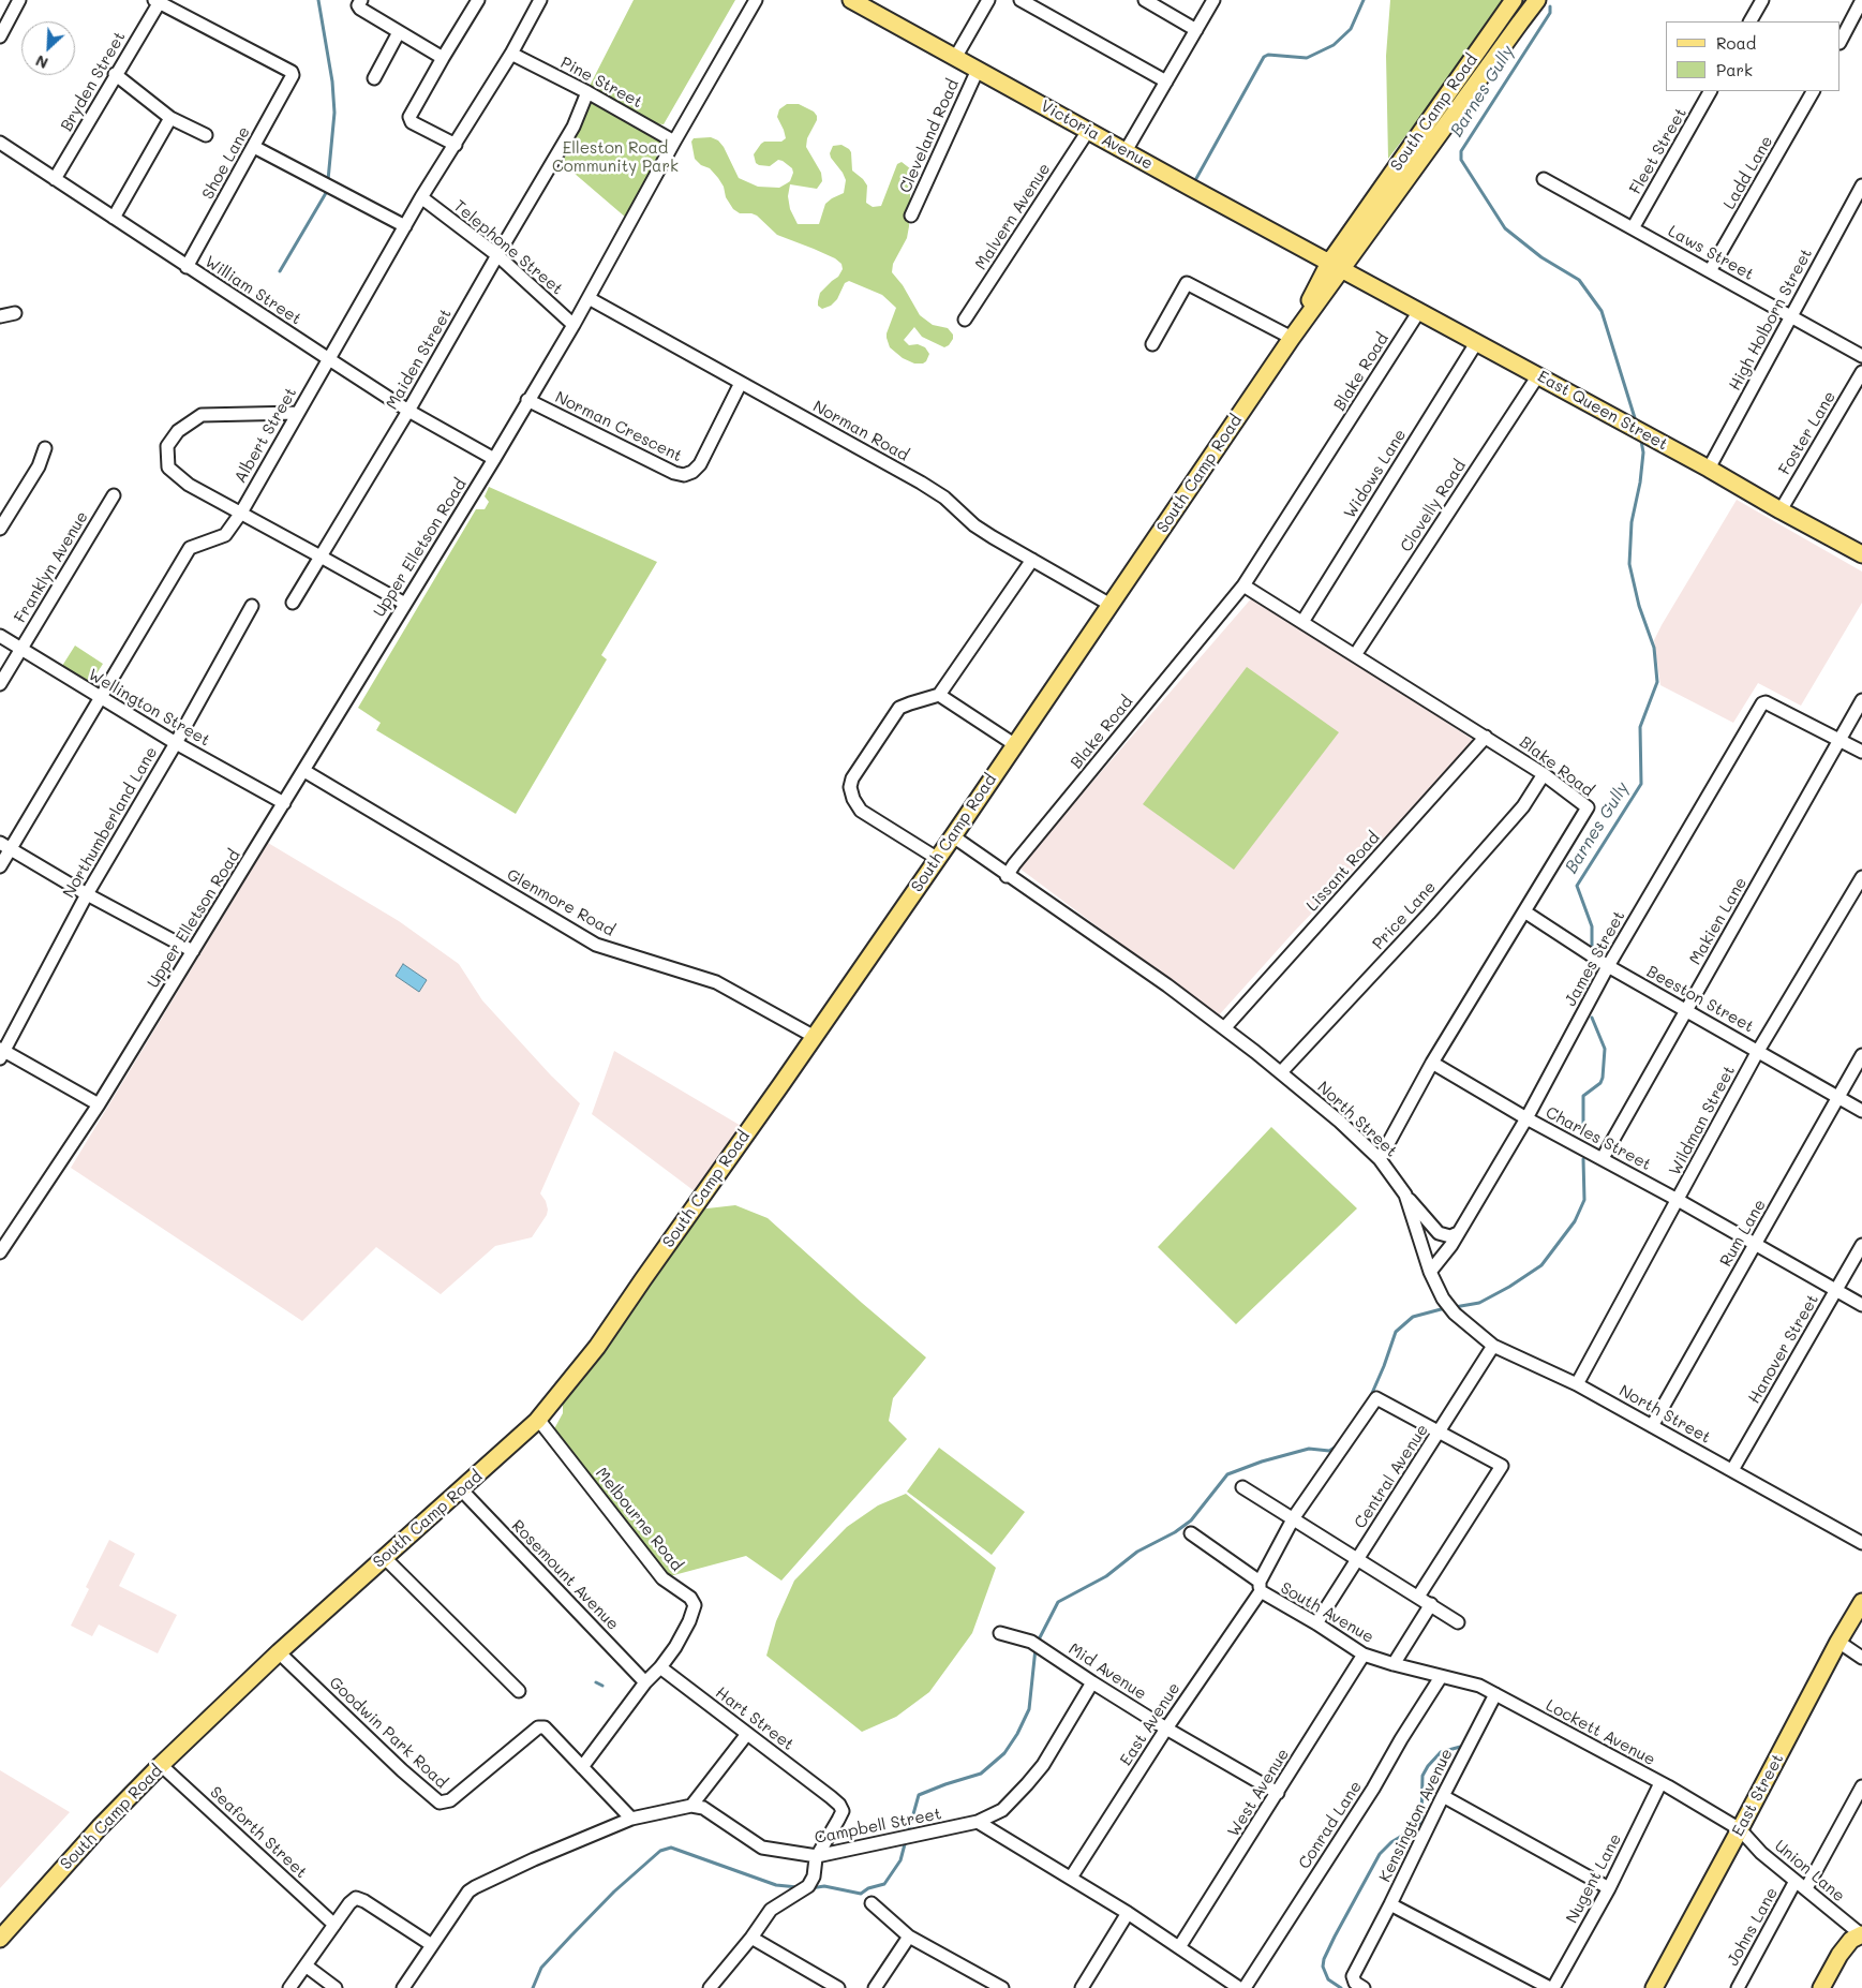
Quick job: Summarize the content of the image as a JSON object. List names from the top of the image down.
{
  "streets": {
    "main road": [
      "South Camp Road",
      "Victoria Avenue",
      "East Queen Street",
      "East Street"
    ],
    "street": [
      "Bryden Street",
      "Pine Street",
      "Cleveland Road",
      "Fleet Street",
      "Shoe Lane",
      "Ladd Lane",
      "Malvern Avenue",
      "Telephone Street",
      "Laws Street",
      "William Street",
      "High Holborn Street",
      "Maiden Street",
      "Blake Road",
      "Norman Crescent",
      "Norman Road",
      "Foster Lane",
      "Albert Street",
      "Widows Lane",
      "Clovelly Road",
      "Upper Elletson Road",
      "Franklyn Avenue",
      "Wellington Street",
      "Northumberland Lane",
      "Lissant Road",
      "Glenmore Road",
      "Price Lane",
      "Makien Lane",
      "James Street",
      "Beeston Street",
      "North Street",
      "Wildman Street",
      "Charles Street",
      "Rum Lane",
      "Hanover Street",
      "Central Avenue",
      "Melbourne Road",
      "Rosemount Avenue",
      "South Avenue",
      "Mid Avenue",
      "Hart Street",
      "East Avenue",
      "Goodwin Park Road",
      "Lockett Avenue",
      "West Avenue",
      "Kensington Avenue",
      "Conrad Lane",
      "Campbell Street",
      "Seaforth Street",
      "Union Lane",
      "Nugent Lane",
      "Johns Lane"
    ]
  },
  "crossings": [
    ["Bryden Street", "Shoe Lane"],
    ["Bryden Street", "William Street"],
    ["Pine Street", "Maiden Street"],
    ["Pine Street", "Albert Street"],
    ["Pine Street", "Upper Elletson Road"],
    ["South Camp Road", "Victoria Avenue"],
    ["South Camp Road", "East Queen Street"],
    ["South Camp Road", "Norman Road"],
    ["South Camp Road", "Glenmore Road"],
    ["South Camp Road", "North Street"],
    ["South Camp Road", "Melbourne Road"],
    ["South Camp Road", "Rosemount Avenue"],
    ["South Camp Road", "Goodwin Park Road"],
    ["South Camp Road", "Seaforth Street"],
    ["Victoria Avenue", "Cleveland Road"],
    ["Victoria Avenue", "Malvern Avenue"],
    ["Victoria Avenue", "East Queen Street"],
    ["Fleet Street", "Laws Street"],
    ["Shoe Lane", "William Street"],
    ["Ladd Lane", "Laws Street"],
    ["Telephone Street", "Maiden Street"],
    ["Telephone Street", "Albert Street"],
    ["Telephone Street", "Upper Elletson Road"],
    ["Laws Street", "High Holborn Street"],
    ["William Street", "Maiden Street"],
    ["William Street", "Albert Street"],
    ["William Street", "Upper Elletson Road"],
    ["High Holborn Street", "East Queen Street"],
    ["Blake Road", "East Queen Street"],
    ["Blake Road", "Widows Lane"],
    ["Blake Road", "Clovelly Road"],
    ["Blake Road", "Lissant Road"],
    ["Blake Road", "Price Lane"],
    ["Blake Road", "Beeston Street"],
    ["Blake Road", "North Street"],
    ["Blake Road", "Charles Street"],
    ["East Queen Street", "Foster Lane"],
    ["East Queen Street", "Widows Lane"],
    ["East Queen Street", "Clovelly Road"],
    ["Norman Crescent", "Norman Road"],
    ["Norman Crescent", "Upper Elletson Road"],
    ["Norman Road", "Upper Elletson Road"],
    ["Albert Street", "Wellington Street"],
    ["Upper Elletson Road", "Wellington Street"],
    ["Upper Elletson Road", "Glenmore Road"],
    ["Franklyn Avenue", "Wellington Street"],
    ["Wellington Street", "Northumberland Lane"],
    ["Lissant Road", "North Street"],
    ["Price Lane", "North Street"],
    ["Makien Lane", "James Street"],
    ["Makien Lane", "Beeston Street"],
    ["Makien Lane", "Charles Street"],
    ["James Street", "Beeston Street"],
    ["James Street", "North Street"],
    ["James Street", "Charles Street"],
    ["Beeston Street", "Wildman Street"],
    ["Beeston Street", "Rum Lane"],
    ["North Street", "Wildman Street"],
    ["North Street", "Rum Lane"],
    ["North Street", "Hanover Street"],
    ["North Street", "Central Avenue"],
    ["Wildman Street", "Charles Street"],
    ["Charles Street", "Rum Lane"],
    ["Charles Street", "Hanover Street"],
    ["Central Avenue", "South Avenue"],
    ["Central Avenue", "East Avenue"],
    ["Melbourne Road", "Rosemount Avenue"],
    ["Melbourne Road", "Hart Street"],
    ["Melbourne Road", "Goodwin Park Road"],
    ["South Avenue", "East Avenue"],
    ["South Avenue", "Lockett Avenue"],
    ["South Avenue", "West Avenue"],
    ["South Avenue", "Conrad Lane"],
    ["Mid Avenue", "East Avenue"],
    ["Mid Avenue", "West Avenue"],
    ["Mid Avenue", "Campbell Street"],
    ["Hart Street", "Campbell Street"],
    ["Lockett Avenue", "East Street"],
    ["Lockett Avenue", "Kensington Avenue"],
    ["Lockett Avenue", "Conrad Lane"],
    ["Lockett Avenue", "Union Lane"],
    ["Lockett Avenue", "Nugent Lane"],
    ["East Street", "Union Lane"],
    ["Kensington Avenue", "Nugent Lane"],
    ["Union Lane", "Johns Lane"]
  ],
  "water": ["Barnes Gully"],
  "parks": ["Elleston Road Community Park"],
  "legend": ["Road", "Park"],
  "north": "bottom left"
}
